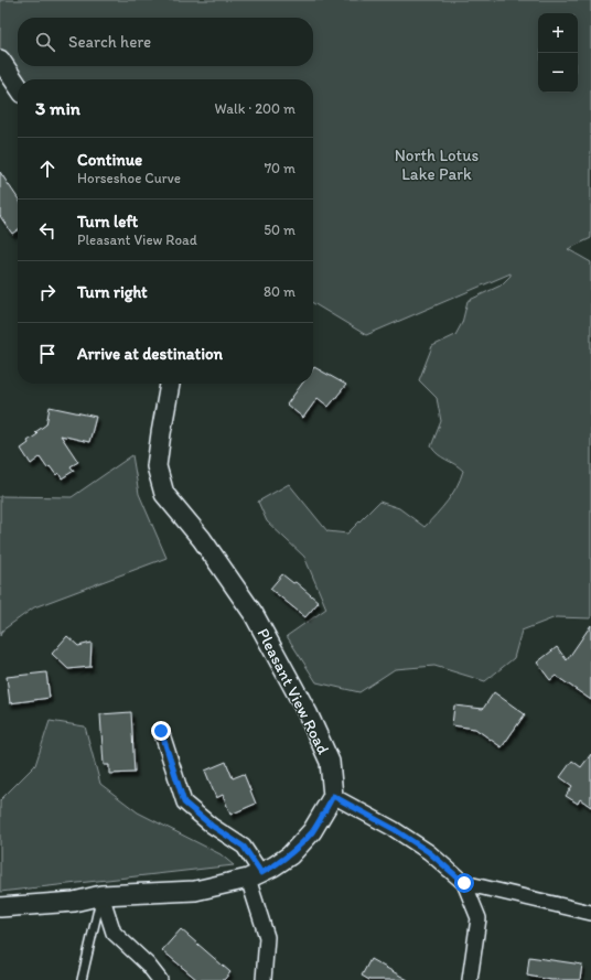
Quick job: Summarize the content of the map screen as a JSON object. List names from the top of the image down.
{
  "streets": {
    "street": ["Pleasant View Road"]
  },
  "parks": ["North Lotus Lake Park"],
  "page": {
    "map_buttons": ["+", "−"],
    "search": "Search here",
    "heading": ["3 min", "Walk · 200 m"],
    "list": [
      ["Continue", "Horseshoe Curve", "70 m"],
      ["Turn left", "Pleasant View Road", "50 m"],
      ["Turn right", "80 m"],
      "Arrive at destination"
    ]
  }
}
